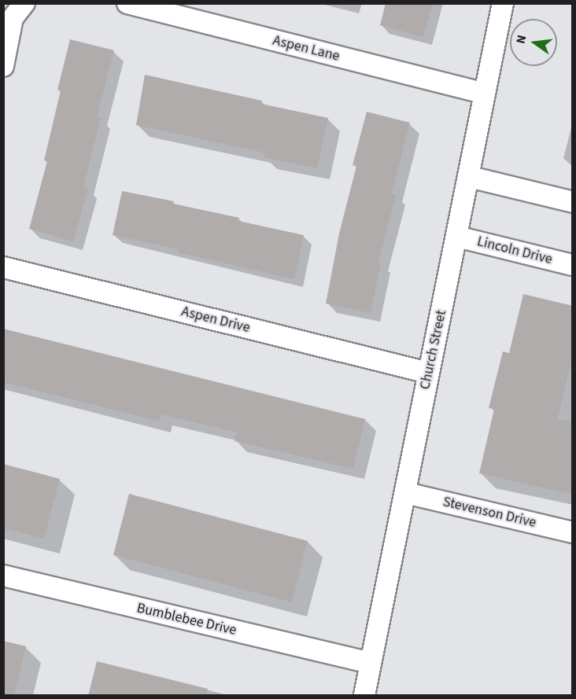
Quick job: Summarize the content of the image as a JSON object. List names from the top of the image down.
{
  "streets": {
    "street": [
      "Aspen Lane",
      "Lincoln Drive",
      "Aspen Drive",
      "Church Street",
      "Stevenson Drive",
      "Bumblebee Drive"
    ]
  },
  "crossings": [
    ["Aspen Lane", "Church Street"],
    ["Lincoln Drive", "Church Street"],
    ["Aspen Drive", "Church Street"],
    ["Church Street", "Stevenson Drive"],
    ["Church Street", "Bumblebee Drive"]
  ],
  "north": "left"
}
